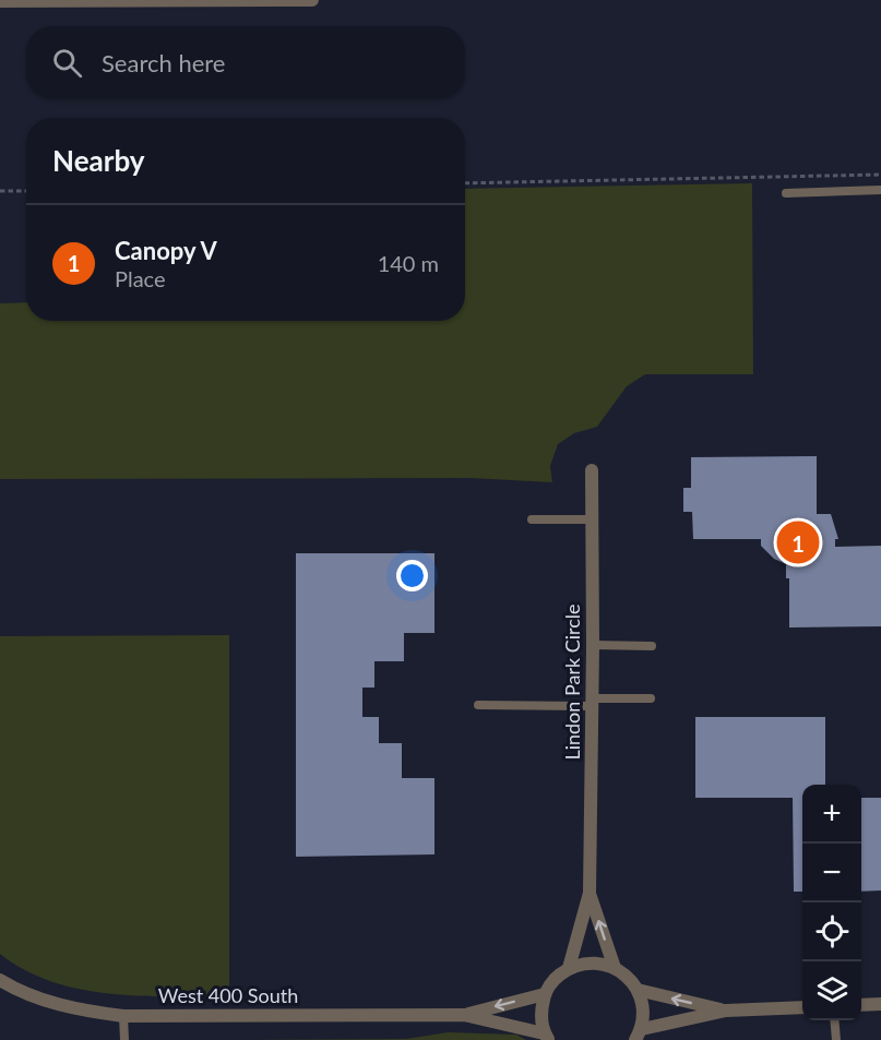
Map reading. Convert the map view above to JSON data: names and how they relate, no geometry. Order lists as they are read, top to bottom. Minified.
{"streets":{"street":["Lindon Park Circle","West 400 South"]},"page":{"search":"Search here","heading":"Nearby","list":[{"mark":"1","name":"Canopy V","note":"Place","value":"140 m"}],"pins":"1","map_buttons":["+","−"]}}
